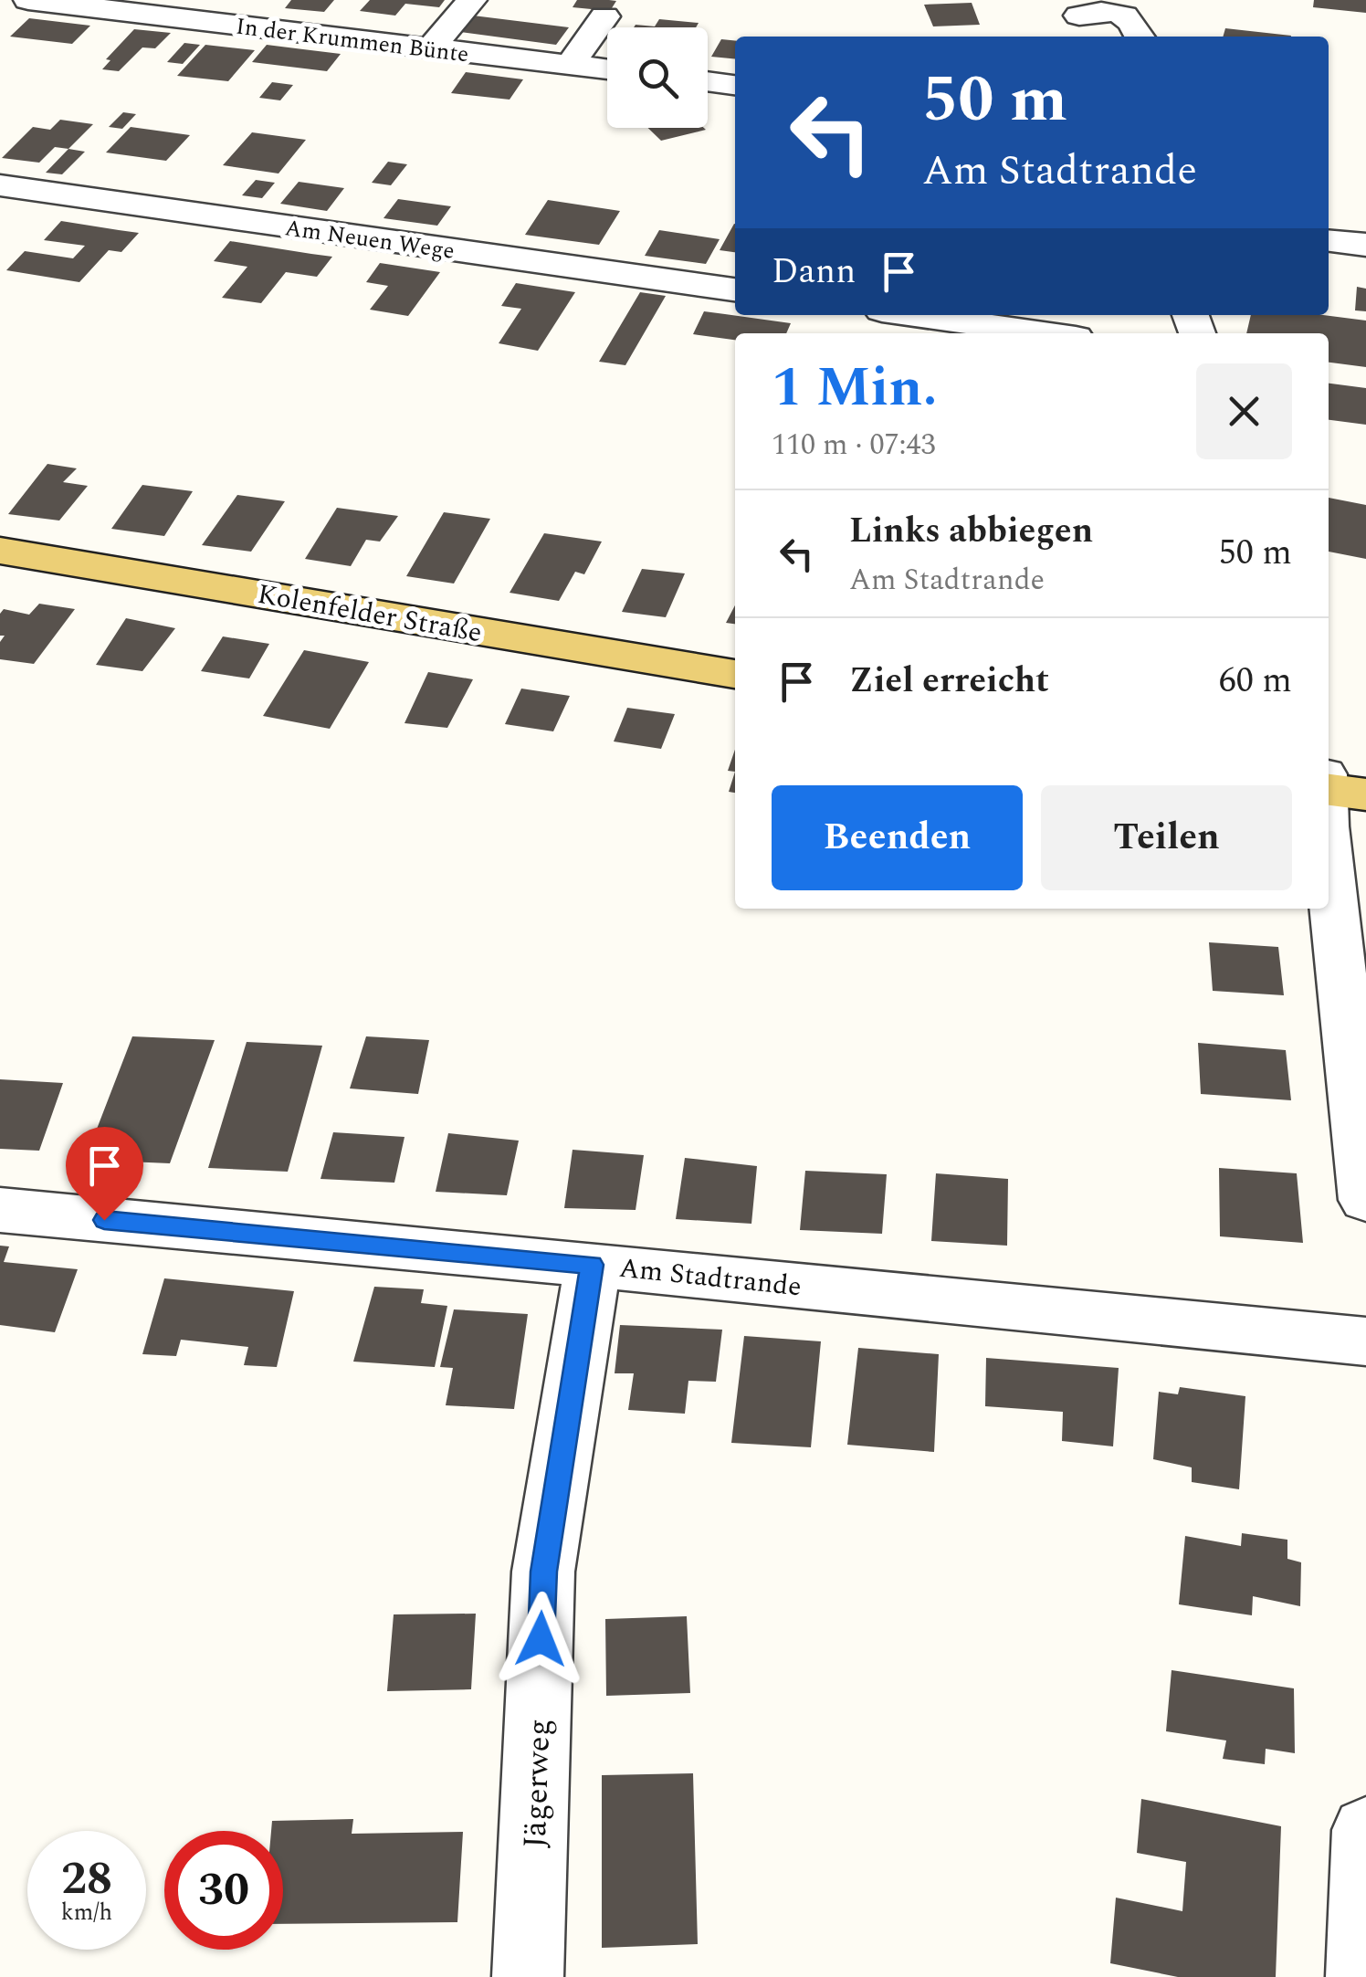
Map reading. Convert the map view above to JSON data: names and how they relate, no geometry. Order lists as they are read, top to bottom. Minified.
{"streets":{"main road":["Kolenfelder Straße"],"street":["In der Krummen Bünte","Am Neuen Wege","Am Stadtrande","Jägerweg"]},"crossings":[["Am Stadtrande","Jägerweg"]],"page":{"turn":["50 m","Am Stadtrande"],"then":"Dann","heading":["1 Min.","110 m · 07:43"],"list":[{"name":"Links abbiegen","note":"Am Stadtrande","value":"50 m"},{"name":"Ziel erreicht","value":"60 m"}],"buttons":["Beenden","Teilen"],"speed":"28 km/h","limit":"30"}}
